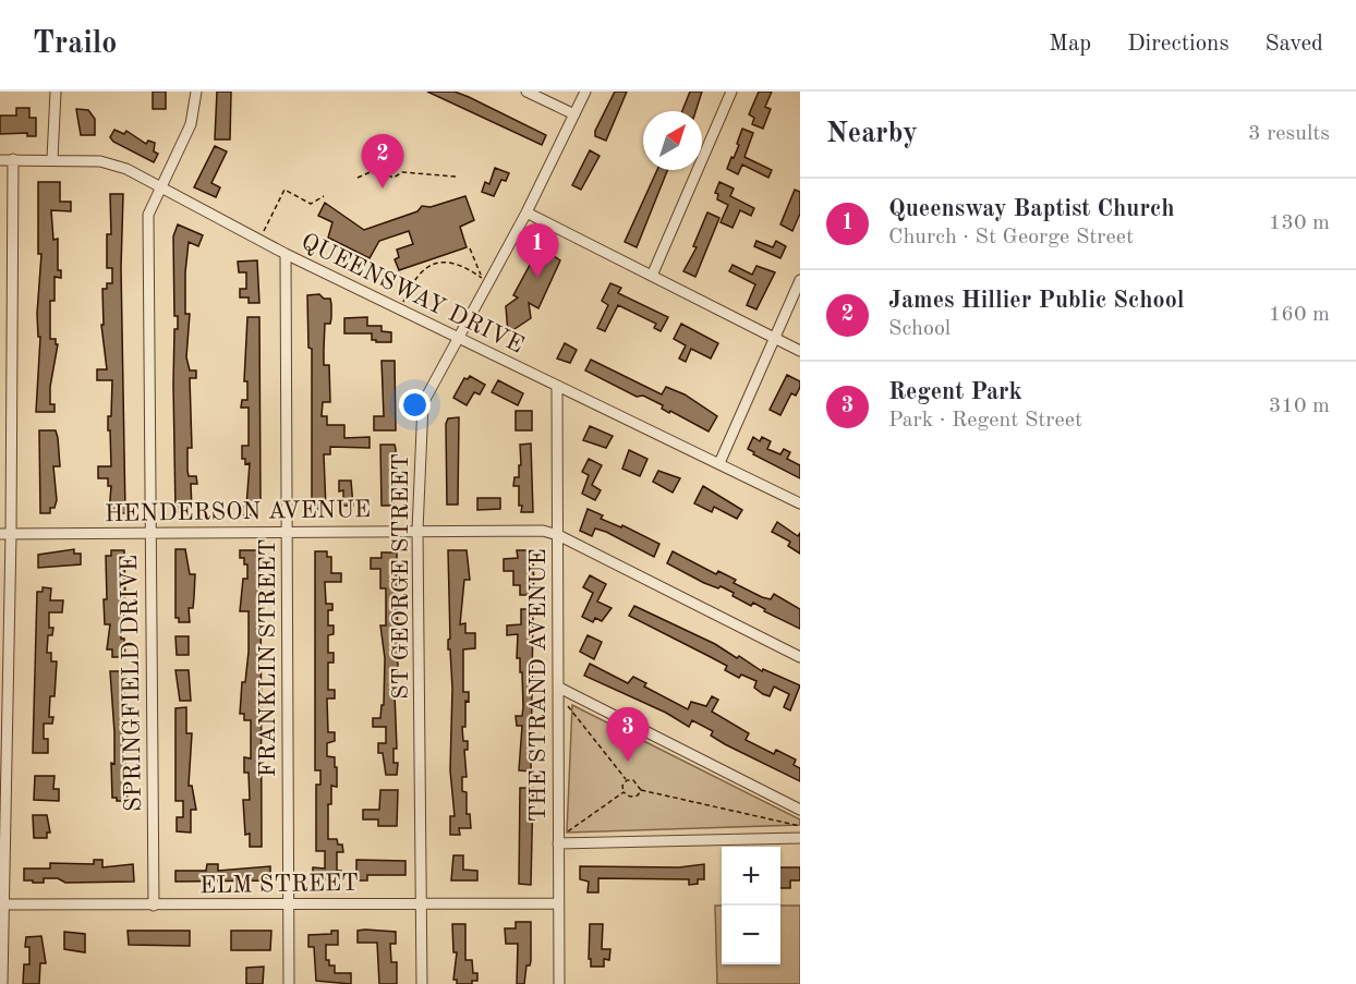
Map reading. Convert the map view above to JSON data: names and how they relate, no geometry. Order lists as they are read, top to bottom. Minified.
{"streets":{"street":["QUEENSWAY DRIVE","HENDERSON AVENUE","ST GEORGE STREET","FRANKLIN STREET","SPRINGFIELD DRIVE","THE STRAND AVENUE","ELM STREET"]},"crossings":[["QUEENSWAY DRIVE","ST GEORGE STREET"],["QUEENSWAY DRIVE","FRANKLIN STREET"],["QUEENSWAY DRIVE","SPRINGFIELD DRIVE"],["QUEENSWAY DRIVE","THE STRAND AVENUE"],["HENDERSON AVENUE","ST GEORGE STREET"],["HENDERSON AVENUE","FRANKLIN STREET"],["HENDERSON AVENUE","SPRINGFIELD DRIVE"],["HENDERSON AVENUE","THE STRAND AVENUE"],["ST GEORGE STREET","ELM STREET"],["FRANKLIN STREET","ELM STREET"],["SPRINGFIELD DRIVE","ELM STREET"],["THE STRAND AVENUE","ELM STREET"]],"north":"top right","page":{"header":"Trailo","nav":["Map","Directions","Saved"],"heading":["Nearby","3 results"],"pins":["2","1","3"],"list":[{"mark":"1","name":"Queensway Baptist Church","note":"Church · St George Street","value":"130 m"},{"mark":"2","name":"James Hillier Public School","note":"School","value":"160 m"},{"mark":"3","name":"Regent Park","note":"Park · Regent Street","value":"310 m"}],"map_buttons":["+","−"]}}
